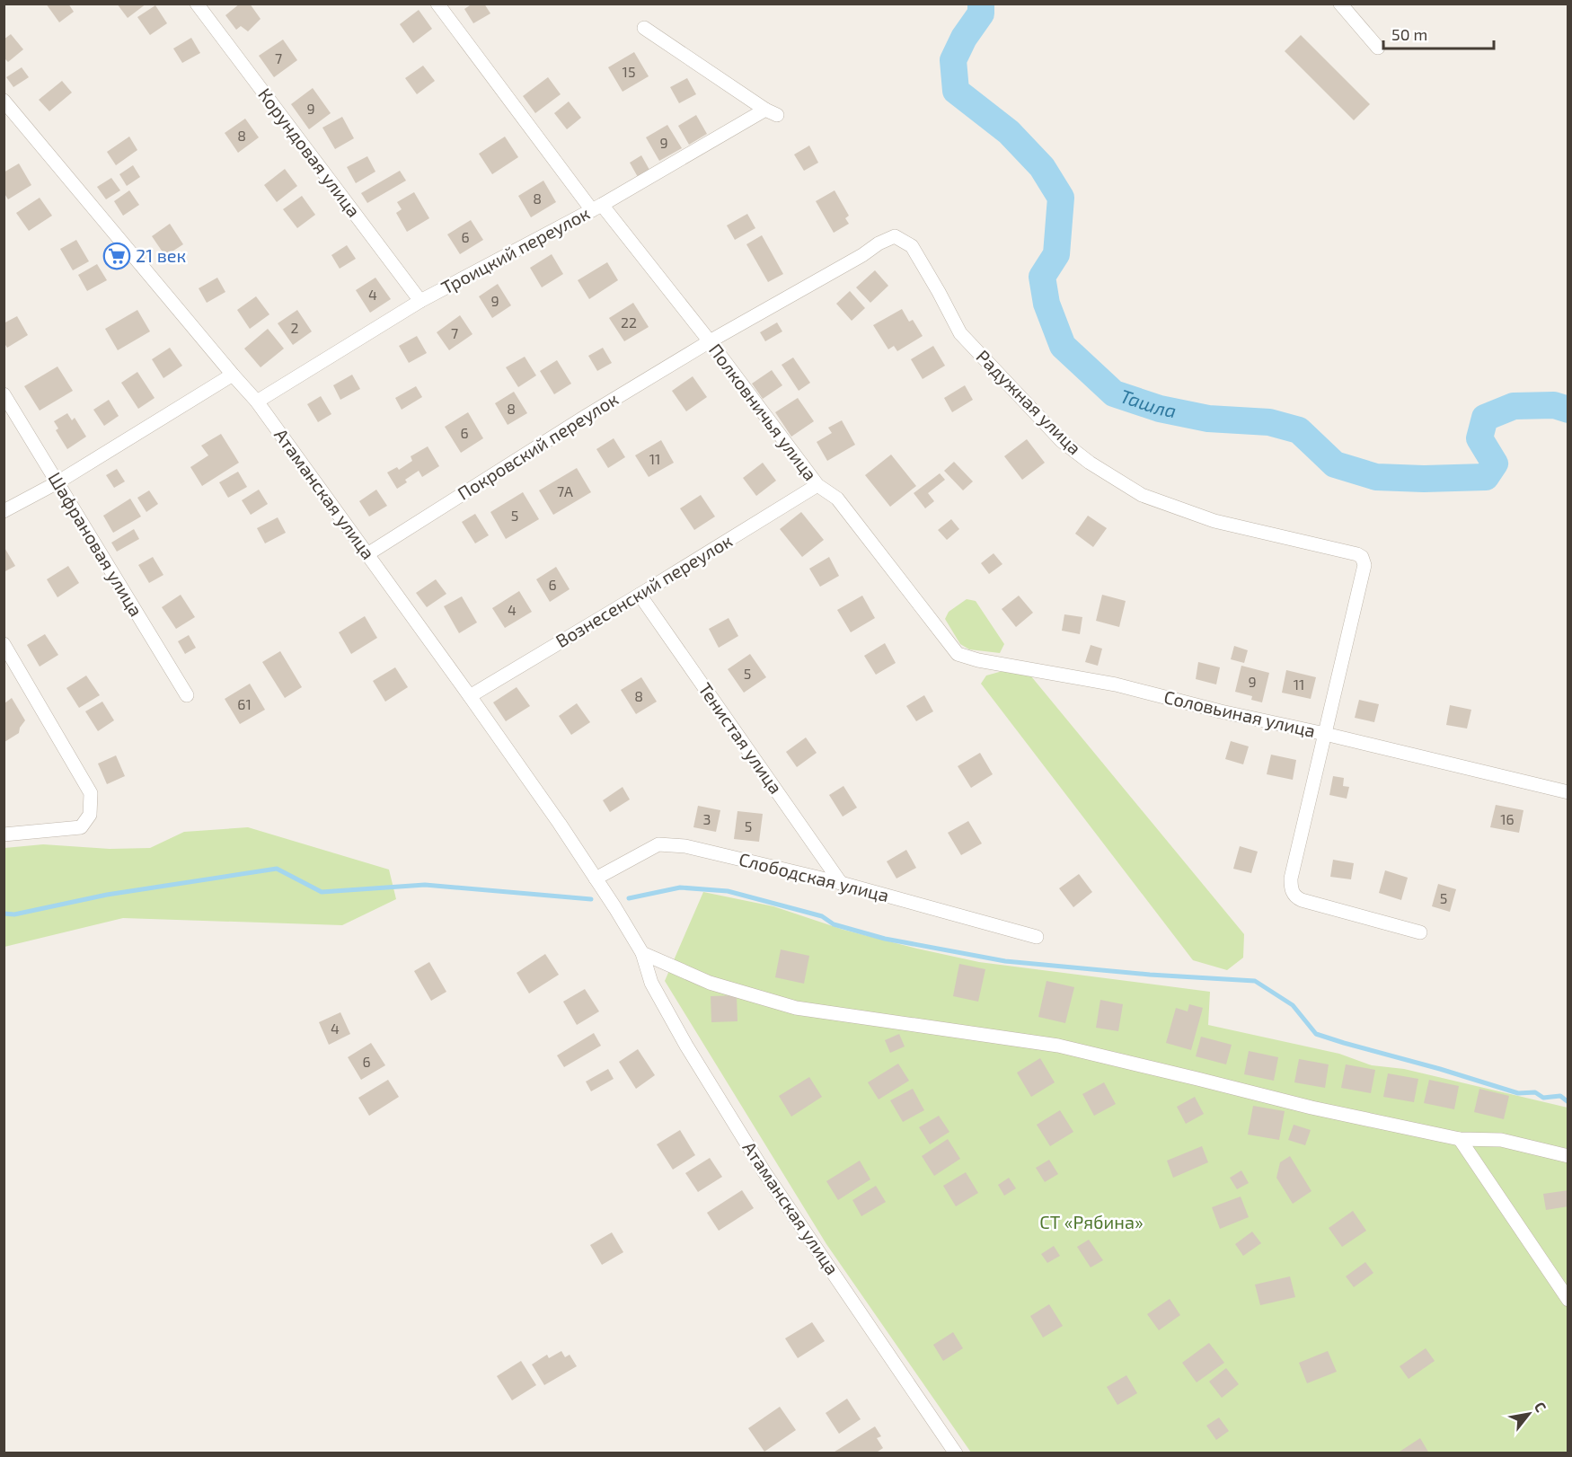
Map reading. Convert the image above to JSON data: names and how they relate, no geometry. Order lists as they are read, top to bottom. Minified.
{"streets":{"street":["Корундовая улица","Троицкий переулок","Радужная улица","Полковничья улица","Покровский переулок","Атаманская улица","Шафрановая улица","Вознесенский переулок","Соловьиная улица","Тенистая улица","Слободская улица"]},"crossings":[["Корундовая улица","Троицкий переулок"],["Троицкий переулок","Полковничья улица"],["Троицкий переулок","Атаманская улица"],["Радужная улица","Полковничья улица"],["Радужная улица","Покровский переулок"],["Радужная улица","Соловьиная улица"],["Полковничья улица","Покровский переулок"],["Полковничья улица","Вознесенский переулок"],["Полковничья улица","Соловьиная улица"],["Покровский переулок","Атаманская улица"],["Атаманская улица","Вознесенский переулок"],["Атаманская улица","Слободская улица"],["Вознесенский переулок","Тенистая улица"],["Тенистая улица","Слободская улица"]],"water":["Ташла"],"parks":["СТ «Рябина»"],"places":{"supermarket":["21 век"]},"house_numbers":["7","15","9","8","9","8","6","4","9","22","2","7","8","6","11","7А","5","6","4","5","9","11","8","61","3","16","5","5","4","6"],"scale_bar":"50 m","north":"top right"}
